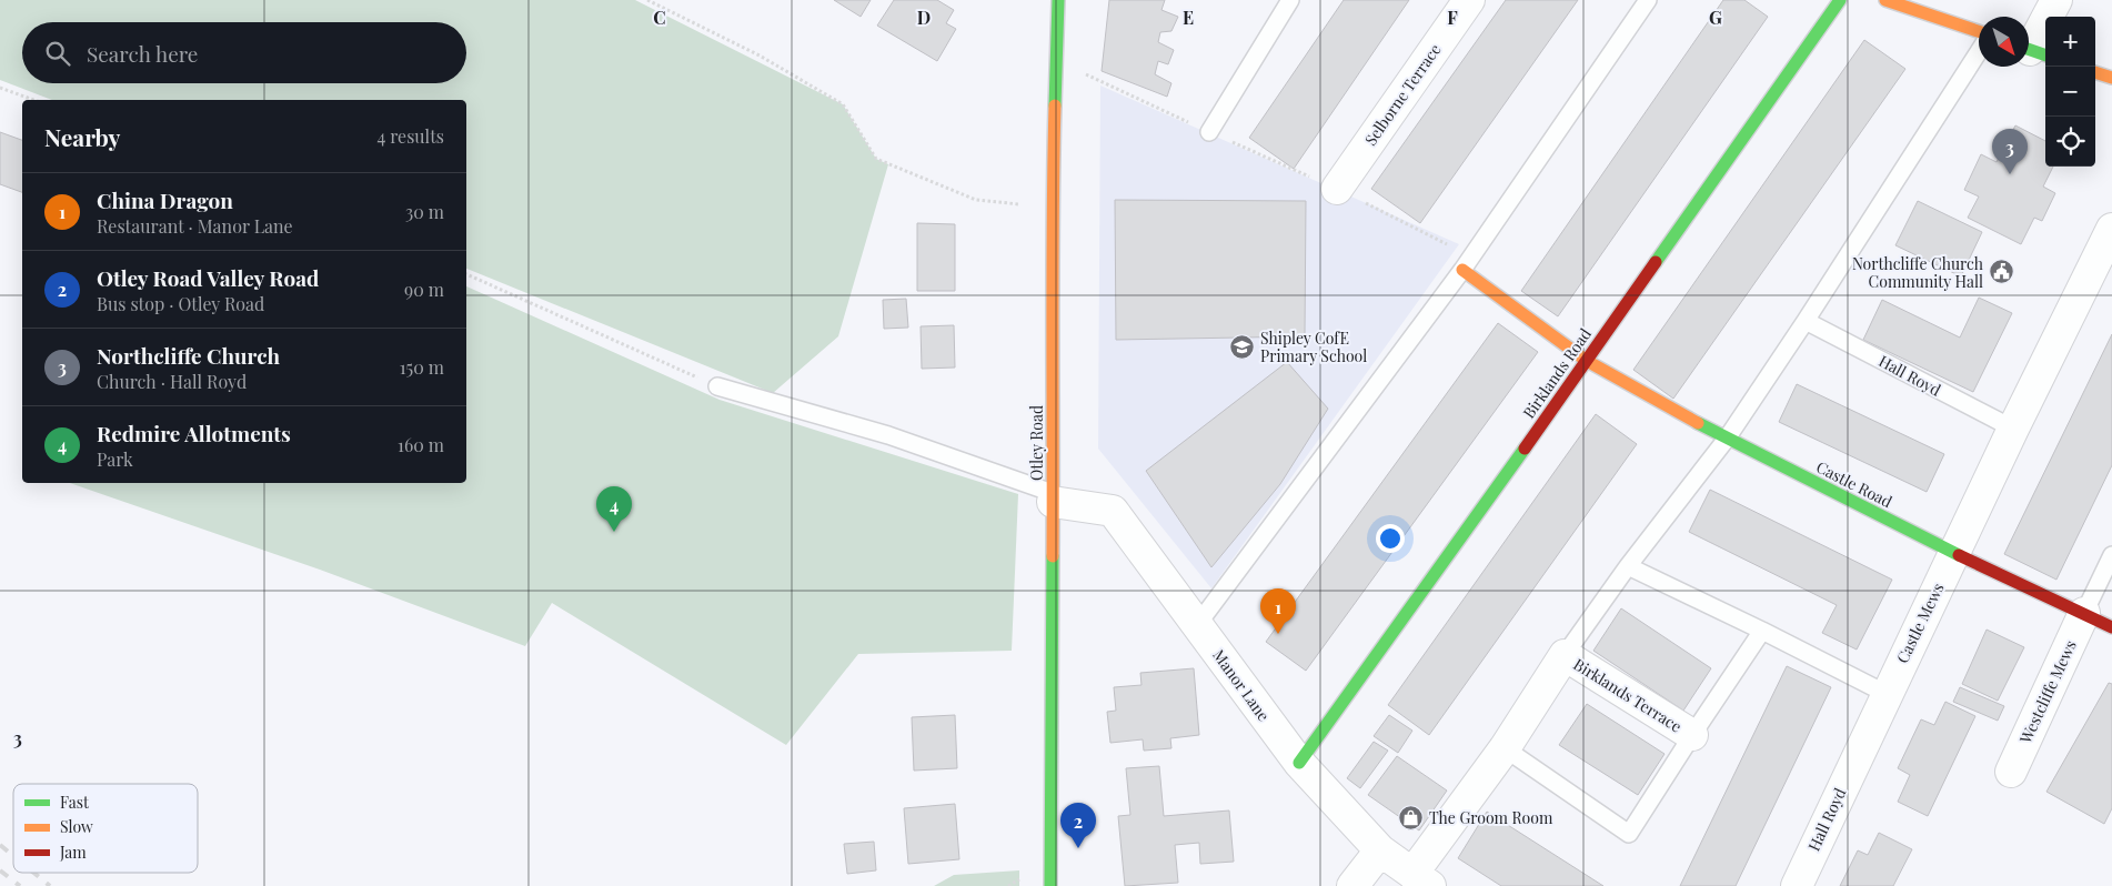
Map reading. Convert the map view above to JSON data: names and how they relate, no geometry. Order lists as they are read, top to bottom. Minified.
{"streets":{"main road":["Birklands Road","Otley Road","Castle Road"],"street":["Selborne Terrace","Hall Royd","Castle Mews","Manor Lane","Westcliffe Mews","Birklands Terrace"]},"crossings":[["Birklands Road","Castle Road"],["Birklands Road","Manor Lane"],["Hall Royd","Castle Mews"],["Otley Road","Manor Lane"],["Castle Road","Castle Mews"],["Castle Road","Westcliffe Mews"]],"places":{"public building":["Northcliffe Church Community Hall"],"school or university":["Shipley CofE Primary School"],"shop":["The Groom Room"]},"legend":["Fast","Slow","Jam"],"north":"bottom right","page":{"map_buttons":["+","−"],"search":"Search here","heading":["Nearby","4 results"],"pins":["3","4","1","2"],"list":[{"mark":"1","name":"China Dragon","note":"Restaurant · Manor Lane","value":"30 m"},{"mark":"2","name":"Otley Road Valley Road","note":"Bus stop · Otley Road","value":"90 m"},{"mark":"3","name":"Northcliffe Church","note":"Church · Hall Royd","value":"150 m"},{"mark":"4","name":"Redmire Allotments","note":"Park","value":"160 m"}]},"grid":{"columns":["C","D","E","F","G"],"rows":["3"]}}
